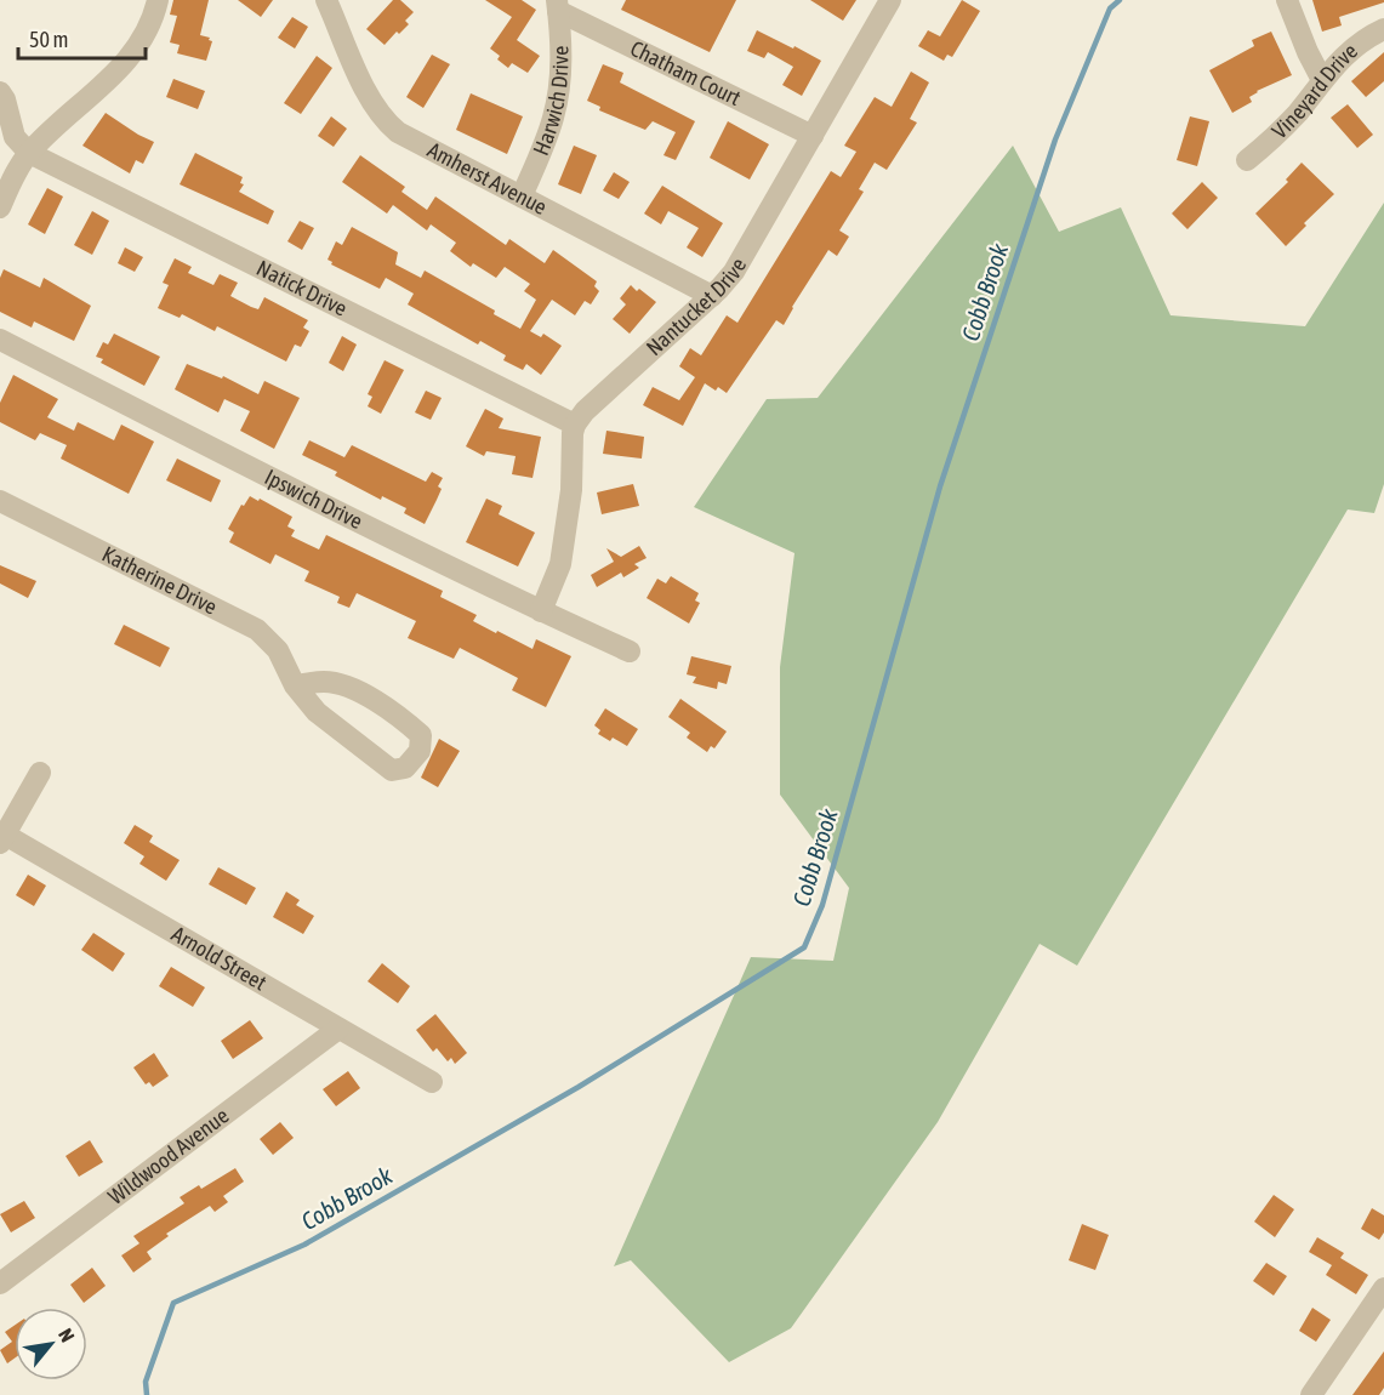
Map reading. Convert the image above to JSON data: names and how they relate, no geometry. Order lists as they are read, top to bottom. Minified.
{"streets":{"street":["Chatham Court","Vineyard Drive","Harwich Drive","Amherst Avenue","Natick Drive","Nantucket Drive","Ipswich Drive","Katherine Drive","Arnold Street","Wildwood Avenue"]},"crossings":[["Chatham Court","Harwich Drive"],["Chatham Court","Nantucket Drive"],["Harwich Drive","Amherst Avenue"],["Amherst Avenue","Nantucket Drive"],["Natick Drive","Nantucket Drive"],["Arnold Street","Wildwood Avenue"]],"water":["Cobb Brook"],"scale_bar":"50 m","north":"top right"}
